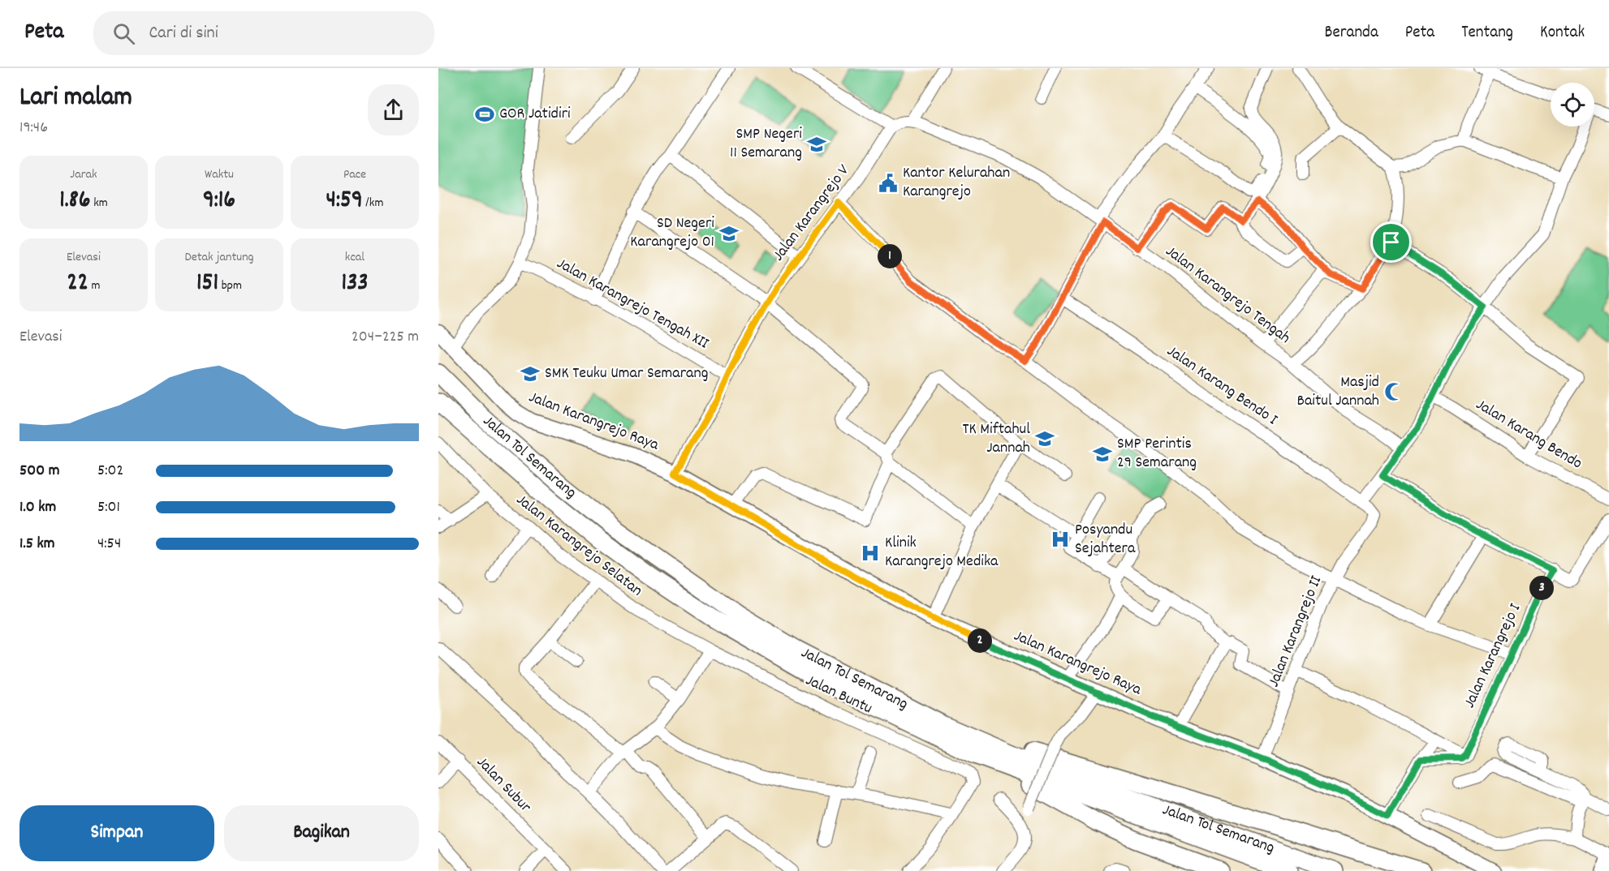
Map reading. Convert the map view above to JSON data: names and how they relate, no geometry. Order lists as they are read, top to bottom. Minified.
{"streets":{"highway":["Jalan Tol Semarang"],"main road":["Jalan Karangrejo Raya"],"street":["Jalan Karangrejo V","Jalan Karangrejo Tengah","Jalan Karangrejo Tengah XII","Jalan Karang Bendo I","Jalan Karang Bendo","Jalan Karangrejo Selatan","Jalan Karangrejo II","Jalan Karangrejo I","Jalan Buntu","Jalan Subur"]},"crossings":[["Jalan Karangrejo V","Jalan Karangrejo Tengah XII"],["Jalan Karangrejo V","Jalan Karangrejo Raya"],["Jalan Karang Bendo I","Jalan Karangrejo II"],["Jalan Karangrejo Raya","Jalan Karangrejo II"],["Jalan Karangrejo Selatan","Jalan Buntu"]],"places":{"sports":["GOR Jatidiri"],"school or university":["SMP Negeri 11 Semarang","SD Negeri Karangrejo 01","SMK Teuku Umar Semarang","TK Miftahul Jannah","SMP Perintis 29 Semarang"],"public building":["Kantor Kelurahan Karangrejo"],"mosque":["Masjid Baitul Jannah"],"hospital":["Posyandu Sejahtera","Klinik Karangrejo Medika"]},"page":{"header":"Peta","search":"Cari di sini","nav":["Beranda","Peta","Tentang","Kontak"],"heading":["Lari malam","19:46"],"stats":[["Jarak","1.86 km"],["Waktu","9:16"],["Pace","4:59 /km"],["Elevasi","22 m"],["Detak jantung","151 bpm"],["kcal","133"]],"pins":["1","3","2"],"chart":["Elevasi","204–225 m"],"list":[{"name":"500 m","note":"5:02"},{"name":"1.0 km","note":"5:01"},{"name":"1.5 km","note":"4:54"}],"buttons":["Simpan","Bagikan"]}}
